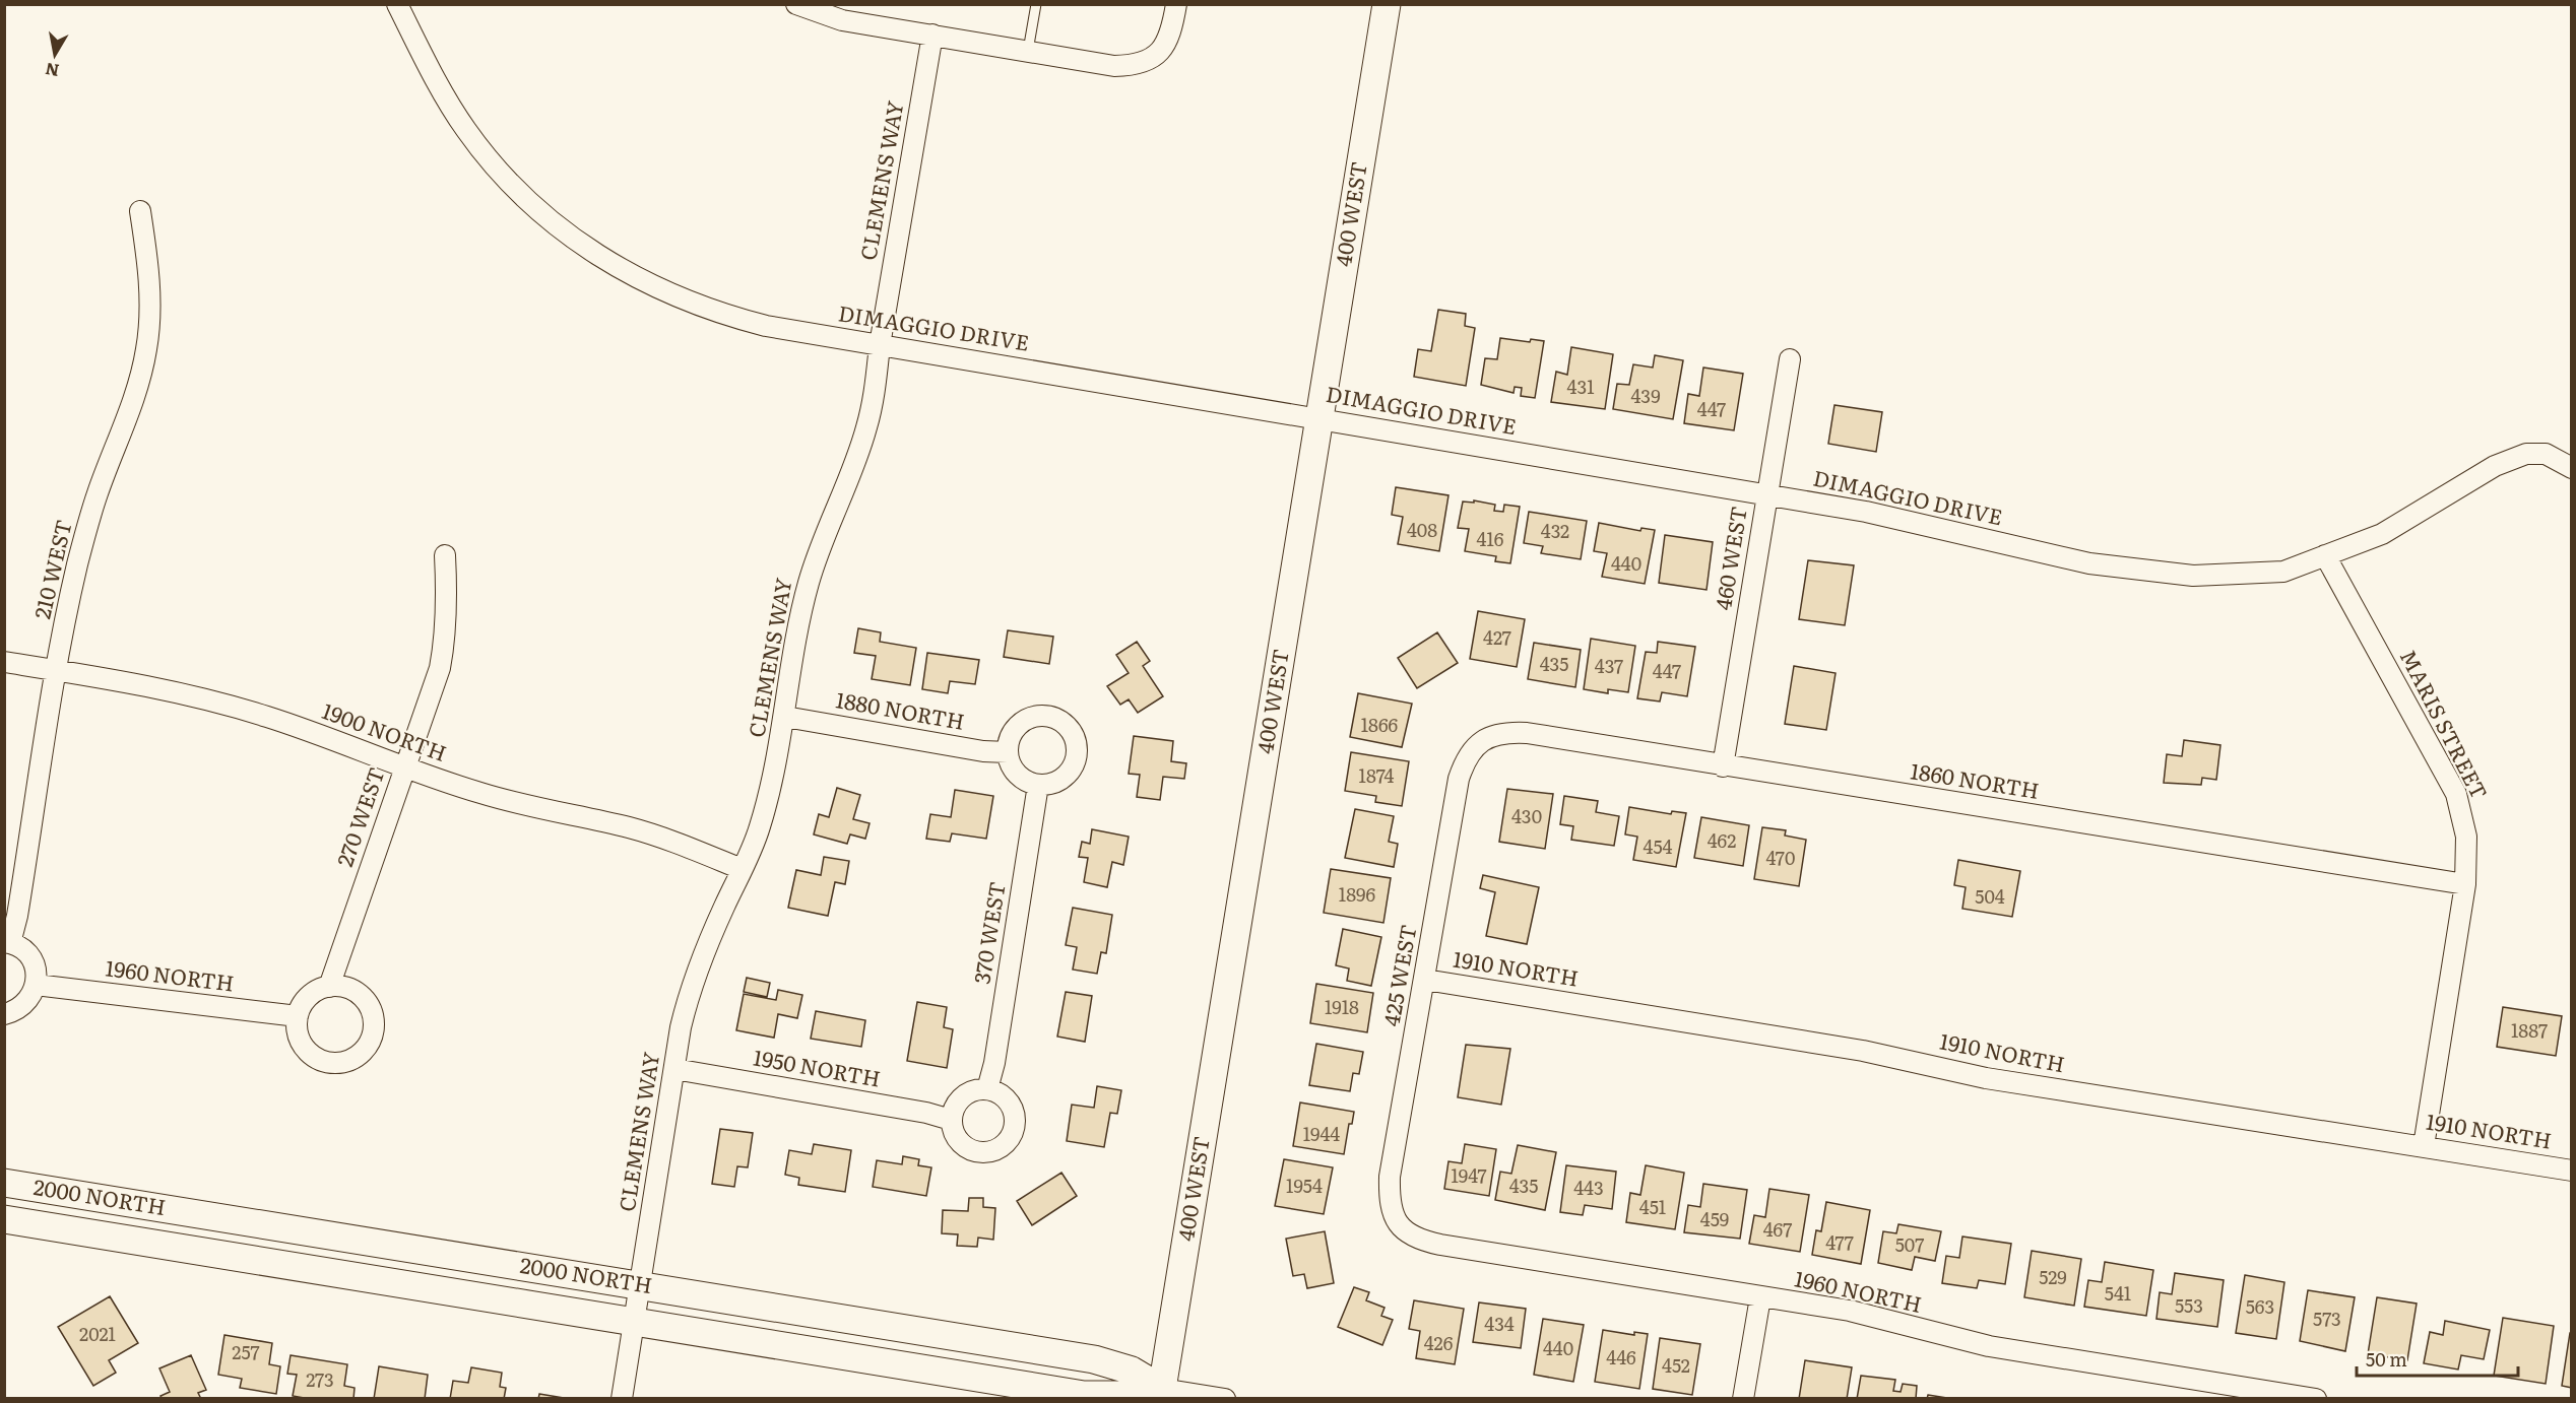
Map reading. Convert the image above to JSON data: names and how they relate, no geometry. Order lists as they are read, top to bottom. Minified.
{"streets":{"street":["CLEMENS WAY","400 WEST","DIMAGGIO DRIVE","460 WEST","210 WEST","1880 NORTH","MARIS STREET","1900 NORTH","1860 NORTH","270 WEST","370 WEST","1910 NORTH","425 WEST","1960 NORTH","1950 NORTH","2000 NORTH"]},"crossings":[["CLEMENS WAY","DIMAGGIO DRIVE"],["CLEMENS WAY","1880 NORTH"],["CLEMENS WAY","1900 NORTH"],["CLEMENS WAY","1950 NORTH"],["CLEMENS WAY","2000 NORTH"],["400 WEST","DIMAGGIO DRIVE"],["400 WEST","2000 NORTH"],["DIMAGGIO DRIVE","460 WEST"],["DIMAGGIO DRIVE","MARIS STREET"],["460 WEST","1860 NORTH"],["210 WEST","1900 NORTH"],["1880 NORTH","370 WEST"],["MARIS STREET","1860 NORTH"],["MARIS STREET","1910 NORTH"],["1900 NORTH","270 WEST"],["1860 NORTH","425 WEST"],["270 WEST","1960 NORTH"],["370 WEST","1950 NORTH"],["1910 NORTH","425 WEST"],["425 WEST","1960 NORTH"]],"house_numbers":["431","439","447","408","432","416","440","427","435","437","447","1866","1874","430","462","454","470","1896","504","1918","1887","1944","1947","1954","435","443","451","459","467","477","507","529","541","553","563","573","434","2021","426","440","257","446","452","273"],"scale_bar":"50 m","north":"bottom"}
